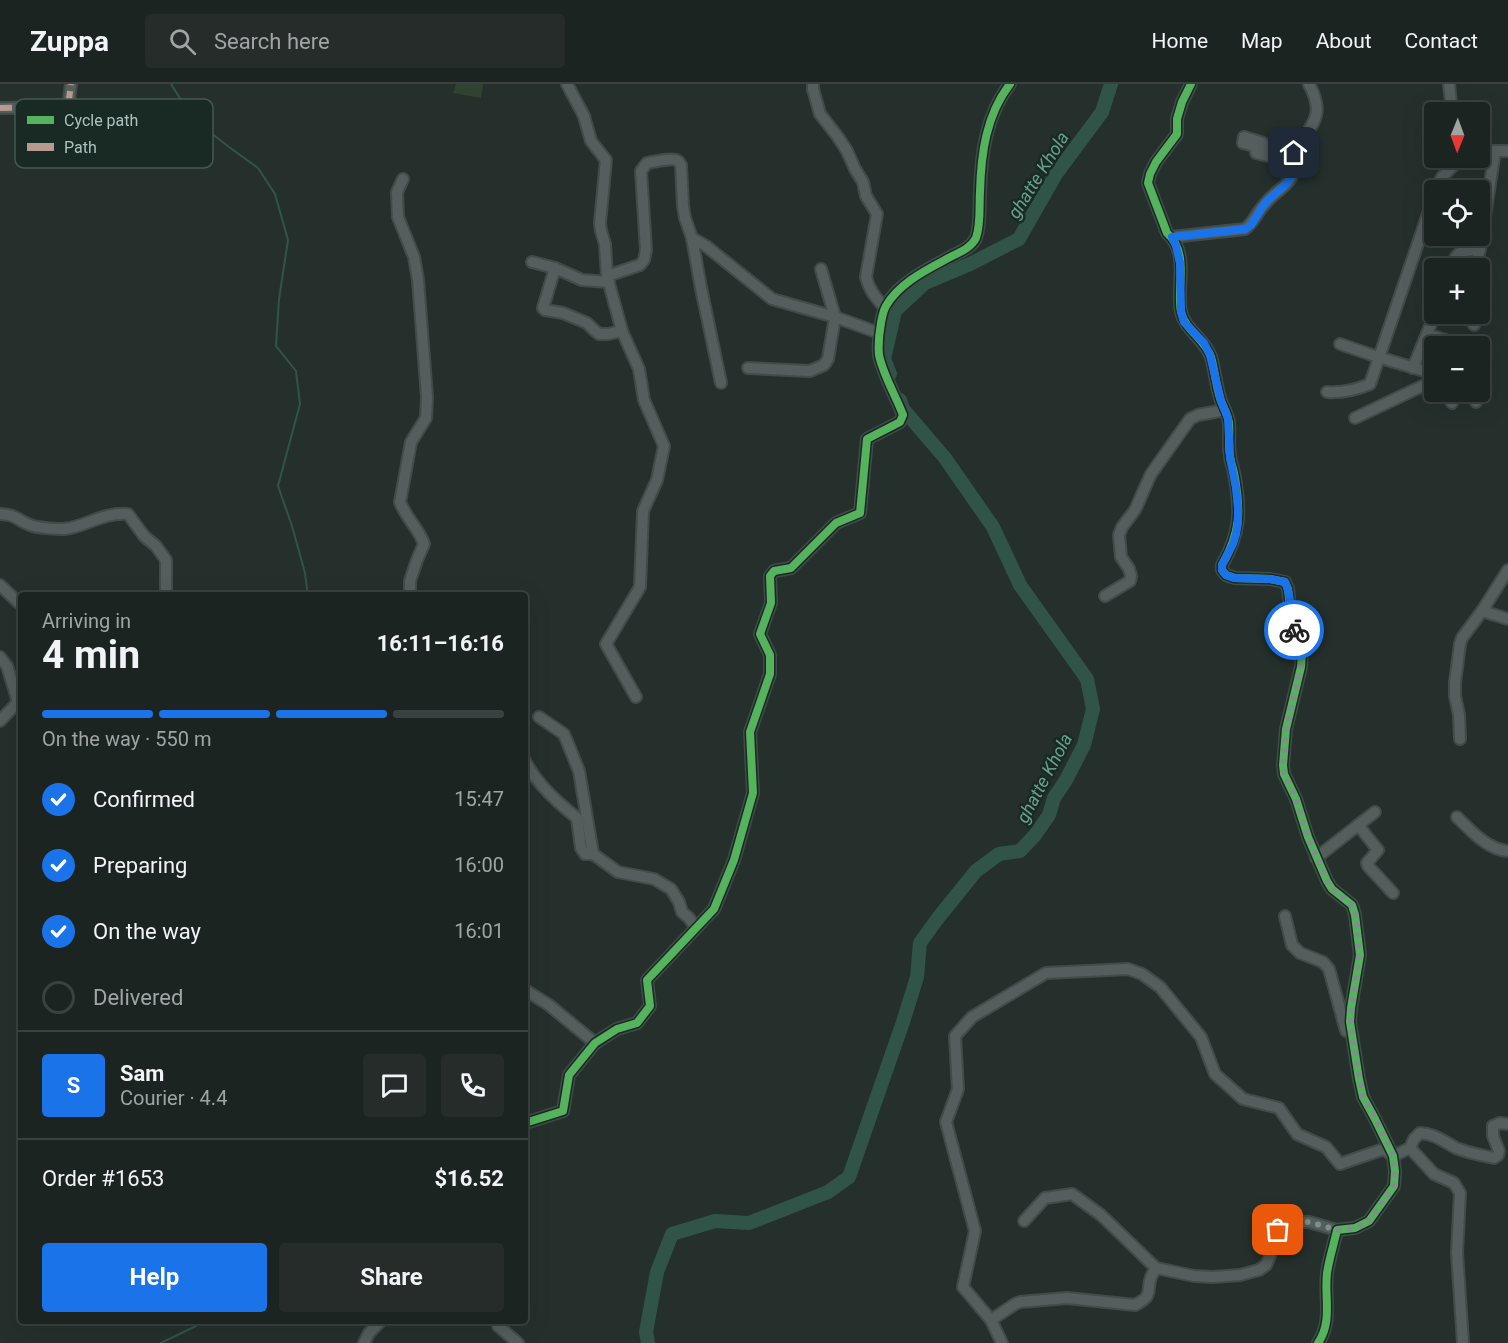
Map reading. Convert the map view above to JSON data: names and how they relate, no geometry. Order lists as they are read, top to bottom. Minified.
{"water":["ghatte Khola"],"legend":["Cycle path","Path"],"north":"bottom","page":{"header":"Zuppa","search":"Search here","nav":["Home","Map","About","Contact"],"map_buttons":["+","−"],"heading":["4 min","Arriving in","16:11–16:16"],"panel":["Sam","Courier · 4.4","Order #1653","$16.52"],"bar":"On the way · 550 m","list":[["Confirmed","15:47"],["Preparing","16:00"],["On the way","16:01"],"Delivered"],"round":"S","buttons":["Help","Share"]}}
